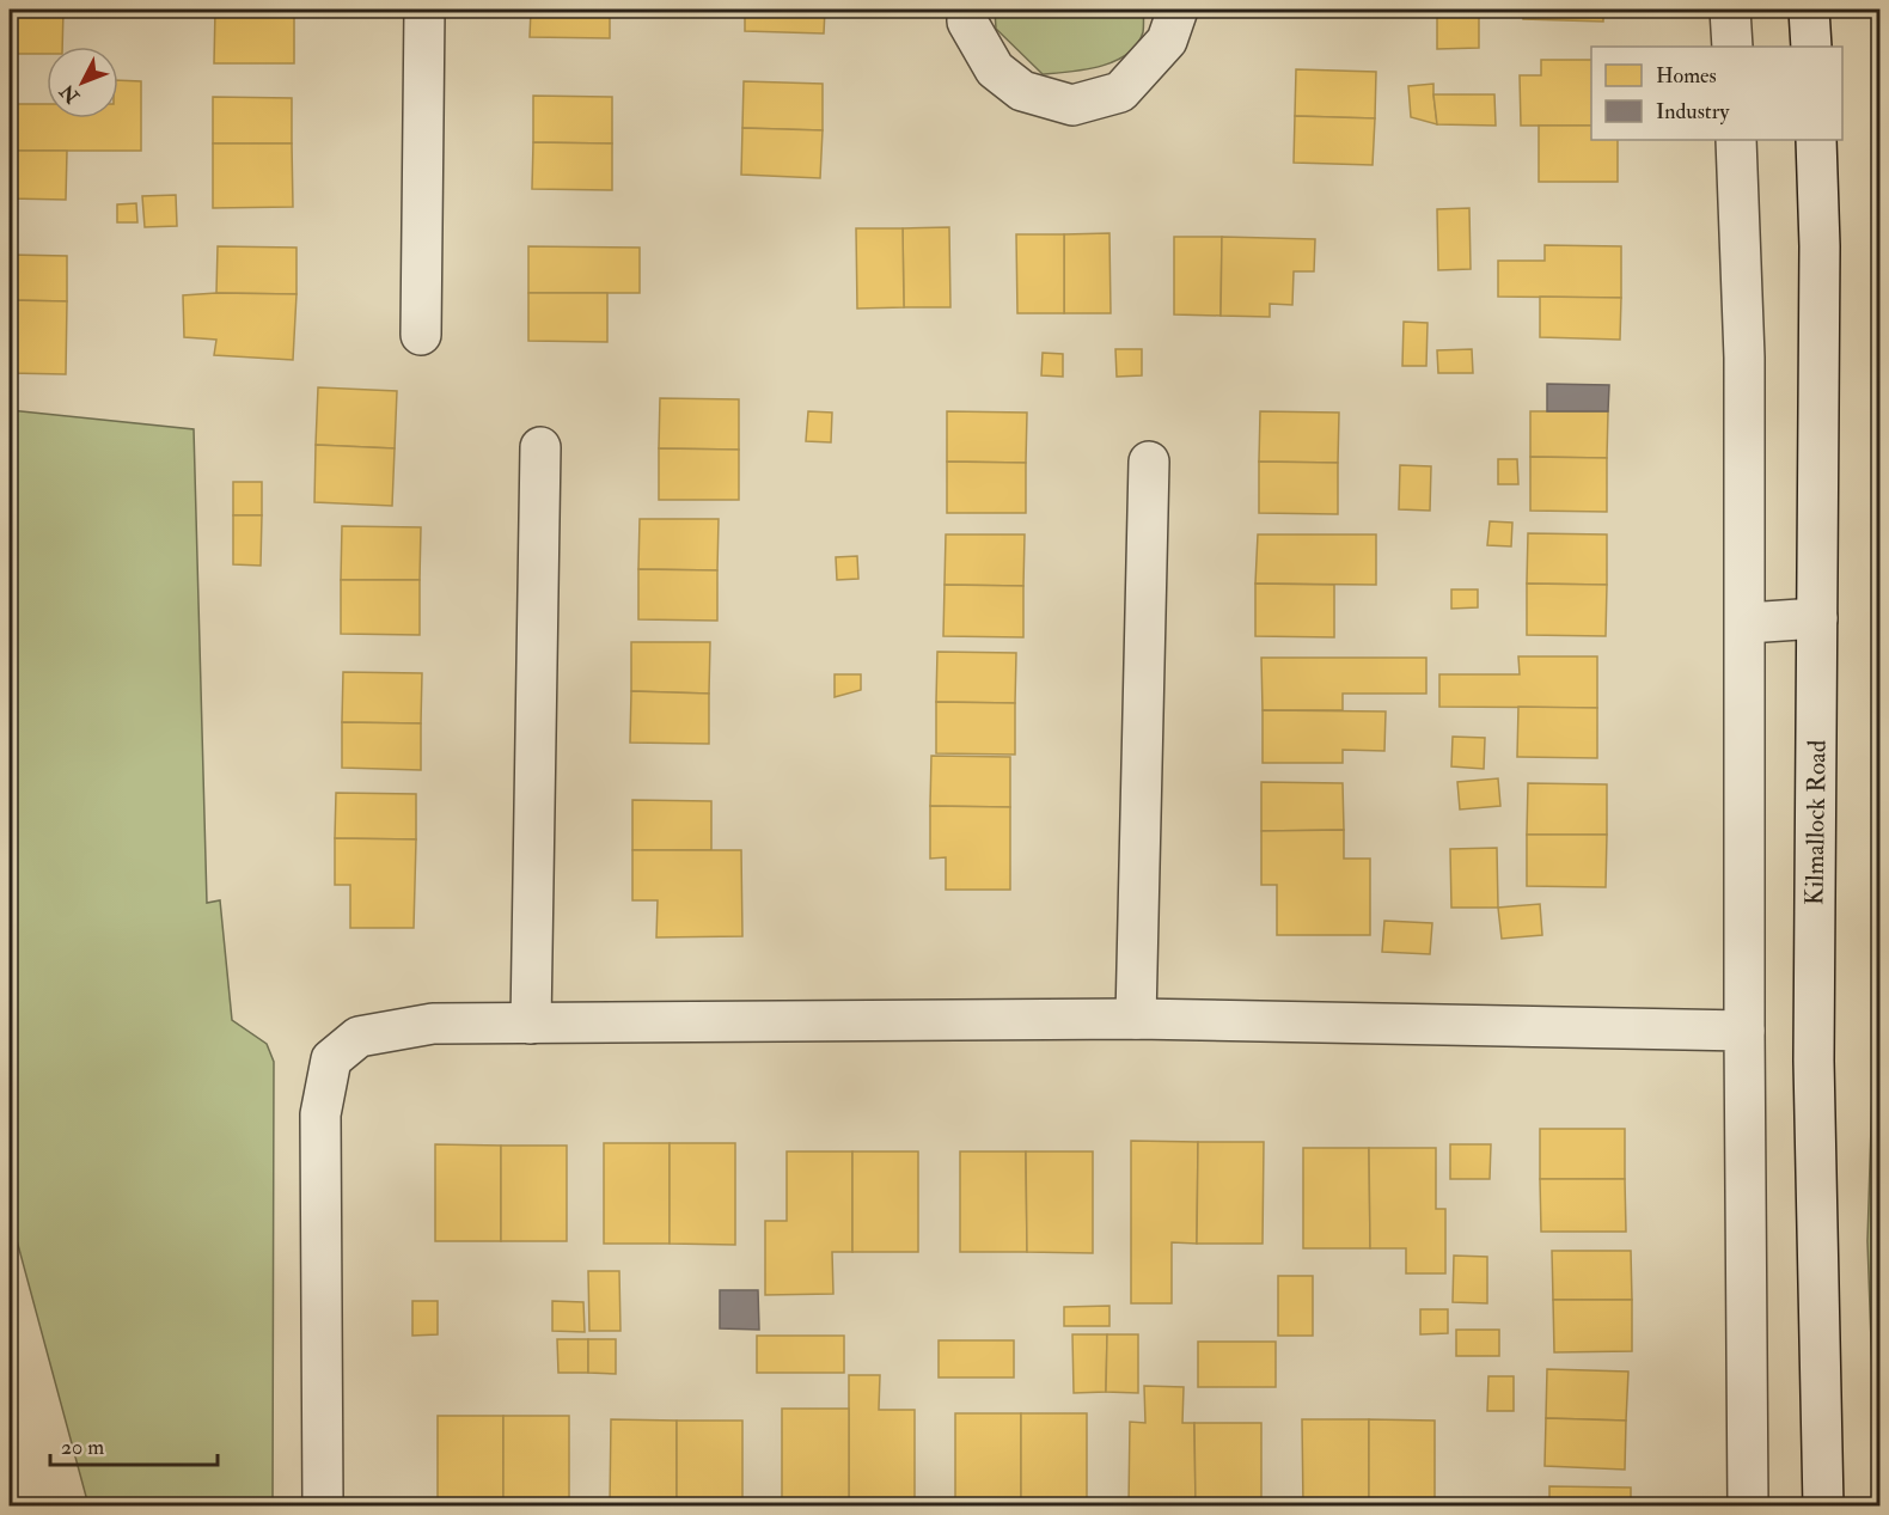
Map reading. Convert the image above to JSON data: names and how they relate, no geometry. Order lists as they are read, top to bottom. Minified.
{"streets":{"street":["Kilmallock Road"]},"legend":["Homes","Industry"],"scale_bar":"20 m","north":"bottom left"}
